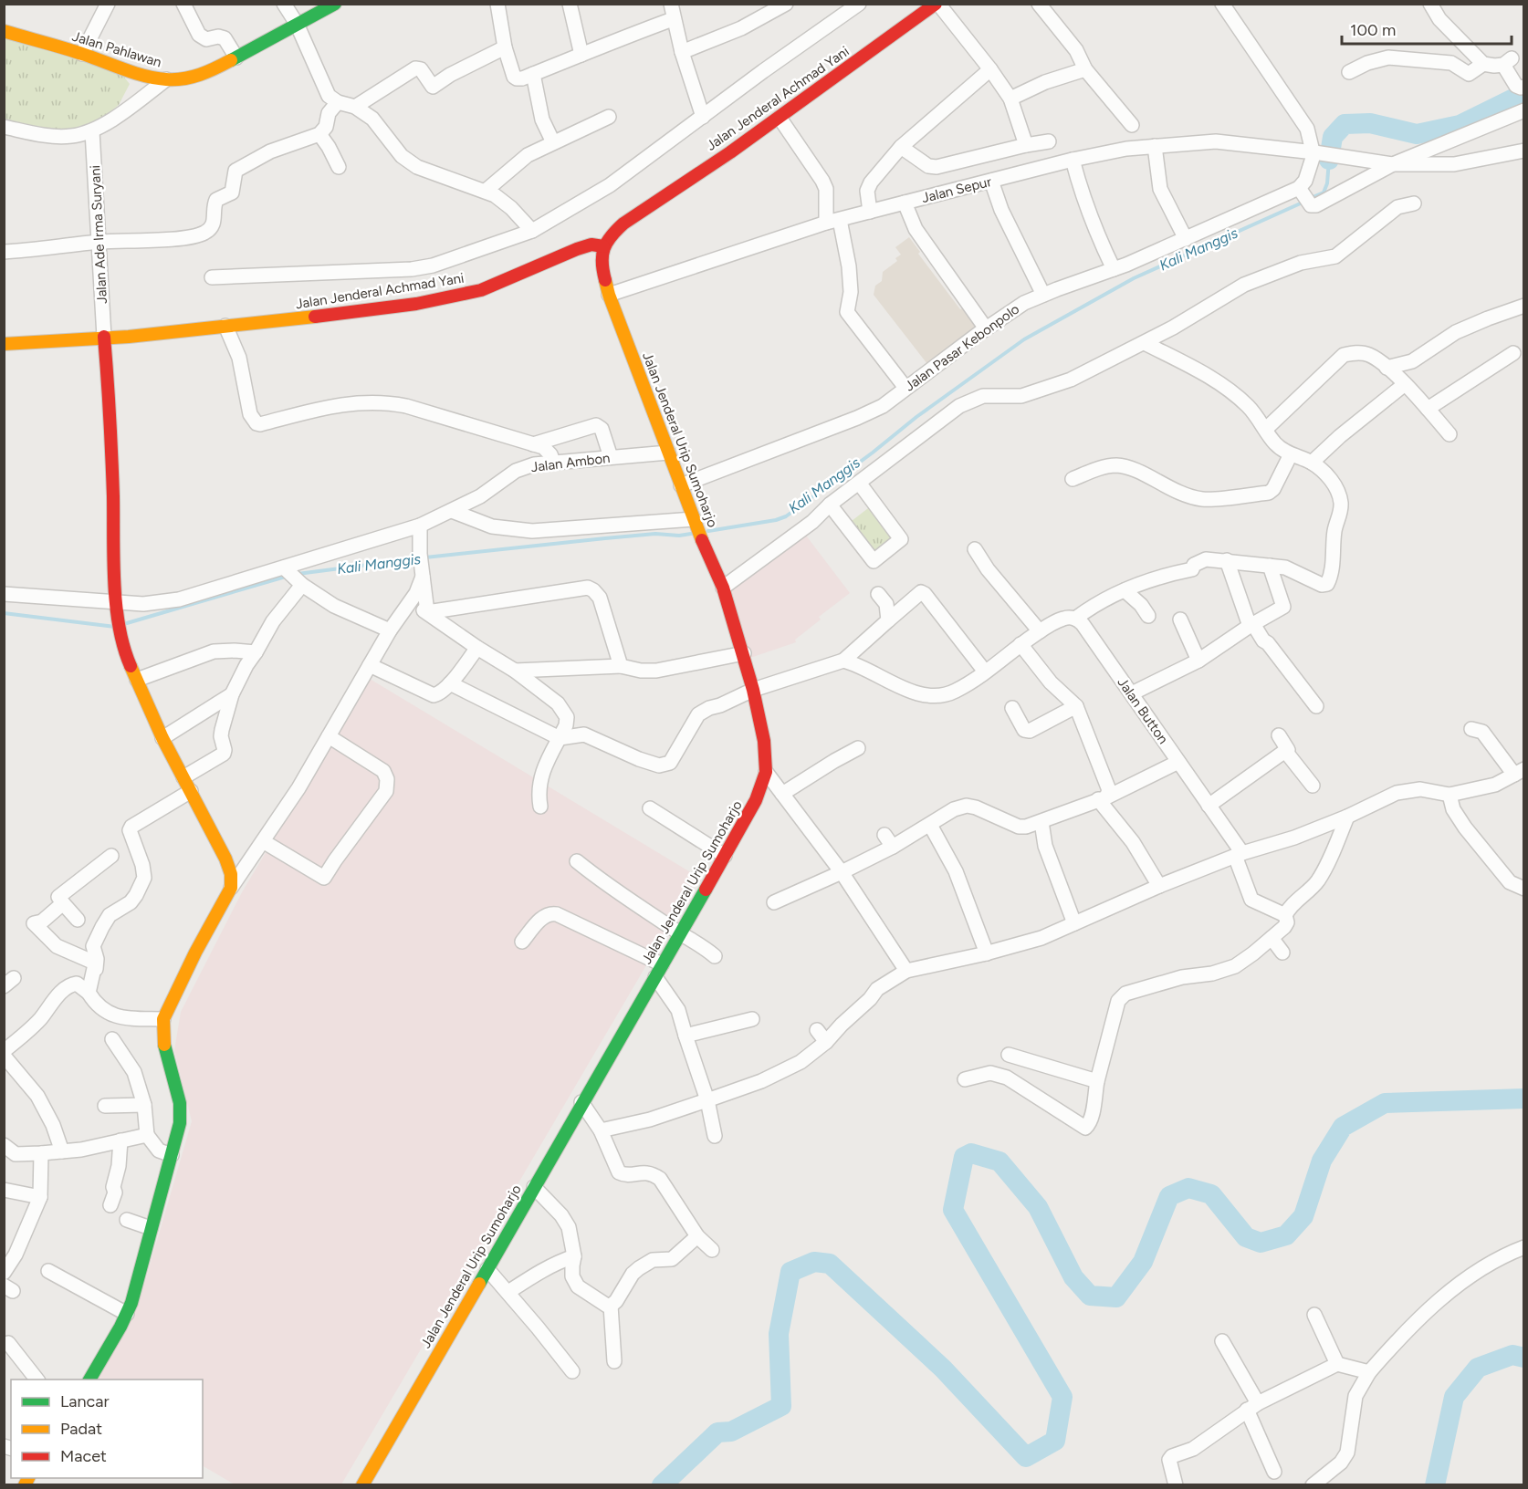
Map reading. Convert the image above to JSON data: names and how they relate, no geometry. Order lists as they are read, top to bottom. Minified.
{"streets":{"main road":["Jalan Pahlawan","Jalan Jenderal Achmad Yani","Jalan Jenderal Urip Sumoharjo"],"street":["Jalan Sepur","Jalan Ade Irma Suryani","Jalan Pasar Kebonpolo","Jalan Ambon","Jalan Button"]},"crossings":[["Jalan Jenderal Achmad Yani","Jalan Ade Irma Suryani"],["Jalan Jenderal Achmad Yani","Jalan Jenderal Urip Sumoharjo"],["Jalan Sepur","Jalan Pasar Kebonpolo"],["Jalan Sepur","Jalan Jenderal Urip Sumoharjo"],["Jalan Pasar Kebonpolo","Jalan Jenderal Urip Sumoharjo"],["Jalan Jenderal Urip Sumoharjo","Jalan Ambon"]],"water":["Kali Manggis"],"legend":["Lancar","Padat","Macet"],"scale_bar":"100 m"}
